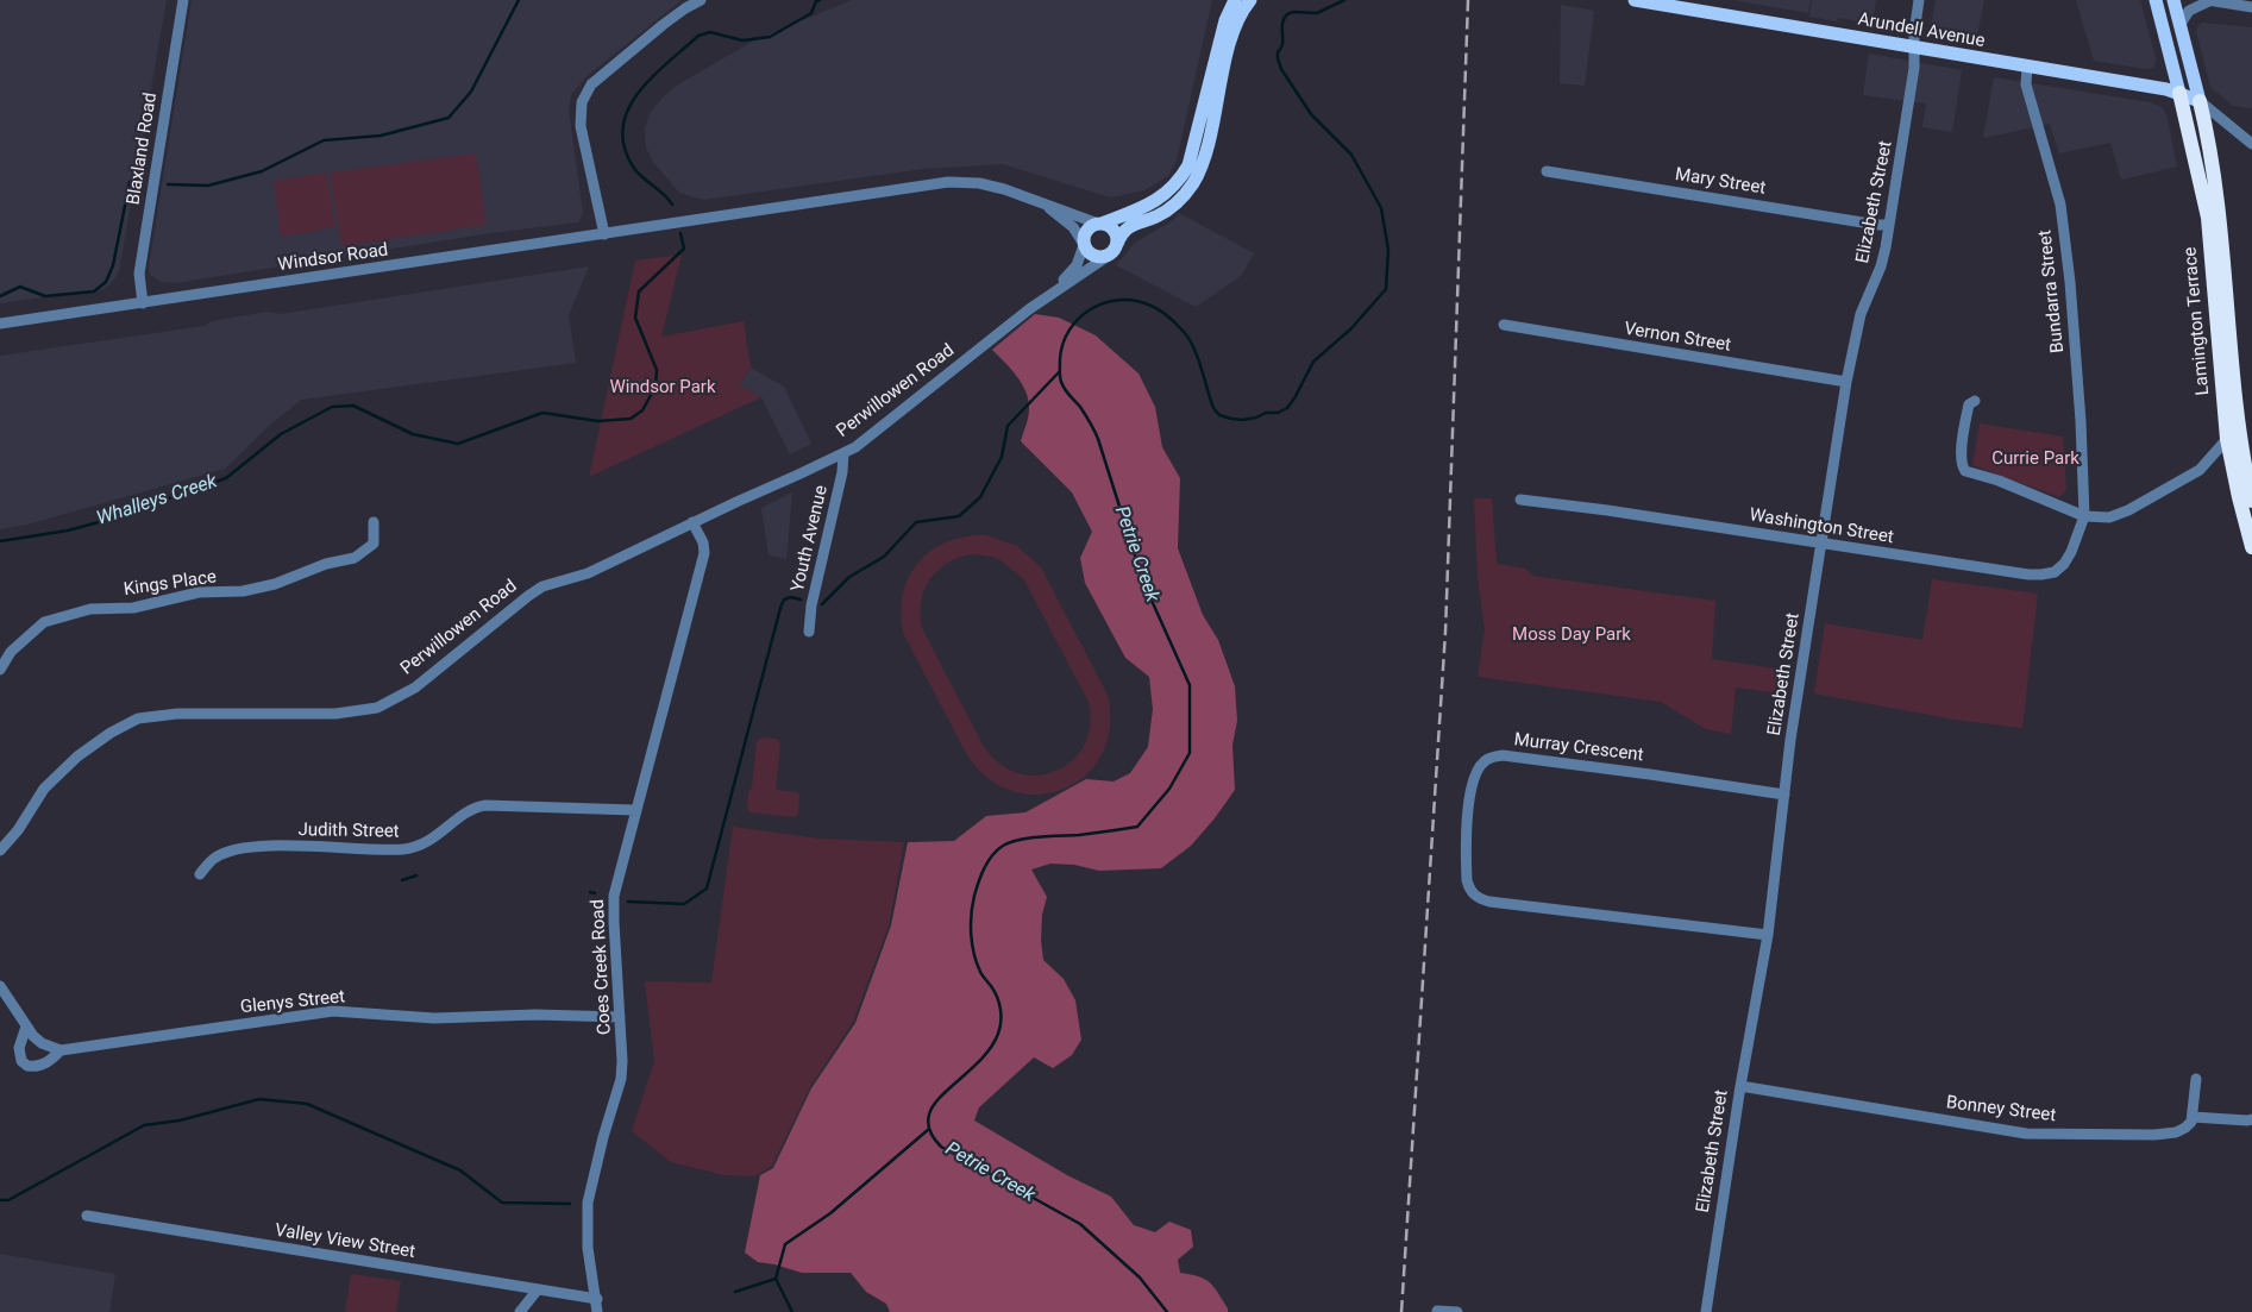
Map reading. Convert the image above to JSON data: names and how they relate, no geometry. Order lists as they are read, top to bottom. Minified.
{"streets":{"highway":["Lamington Terrace"],"main road":["Arundell Avenue","Perwillowen Road"],"street":["Blaxland Road","Mary Street","Elizabeth Street","Windsor Road","Bundarra Street","Vernon Street","Washington Street","Youth Avenue","Kings Place","Murray Crescent","Judith Street","Coes Creek Road","Glenys Street","Bonney Street","Valley View Street"]},"crossings":[["Arundell Avenue","Elizabeth Street"],["Arundell Avenue","Bundarra Street"],["Arundell Avenue","Lamington Terrace"],["Blaxland Road","Windsor Road"],["Mary Street","Elizabeth Street"],["Elizabeth Street","Vernon Street"],["Elizabeth Street","Washington Street"],["Elizabeth Street","Murray Crescent"],["Elizabeth Street","Bonney Street"],["Bundarra Street","Washington Street"],["Perwillowen Road","Youth Avenue"],["Perwillowen Road","Coes Creek Road"],["Judith Street","Coes Creek Road"],["Coes Creek Road","Glenys Street"],["Coes Creek Road","Valley View Street"]],"water":["Whalleys Creek","Petrie Creek"],"parks":["Windsor Park","Currie Park","Moss Day Park"]}
